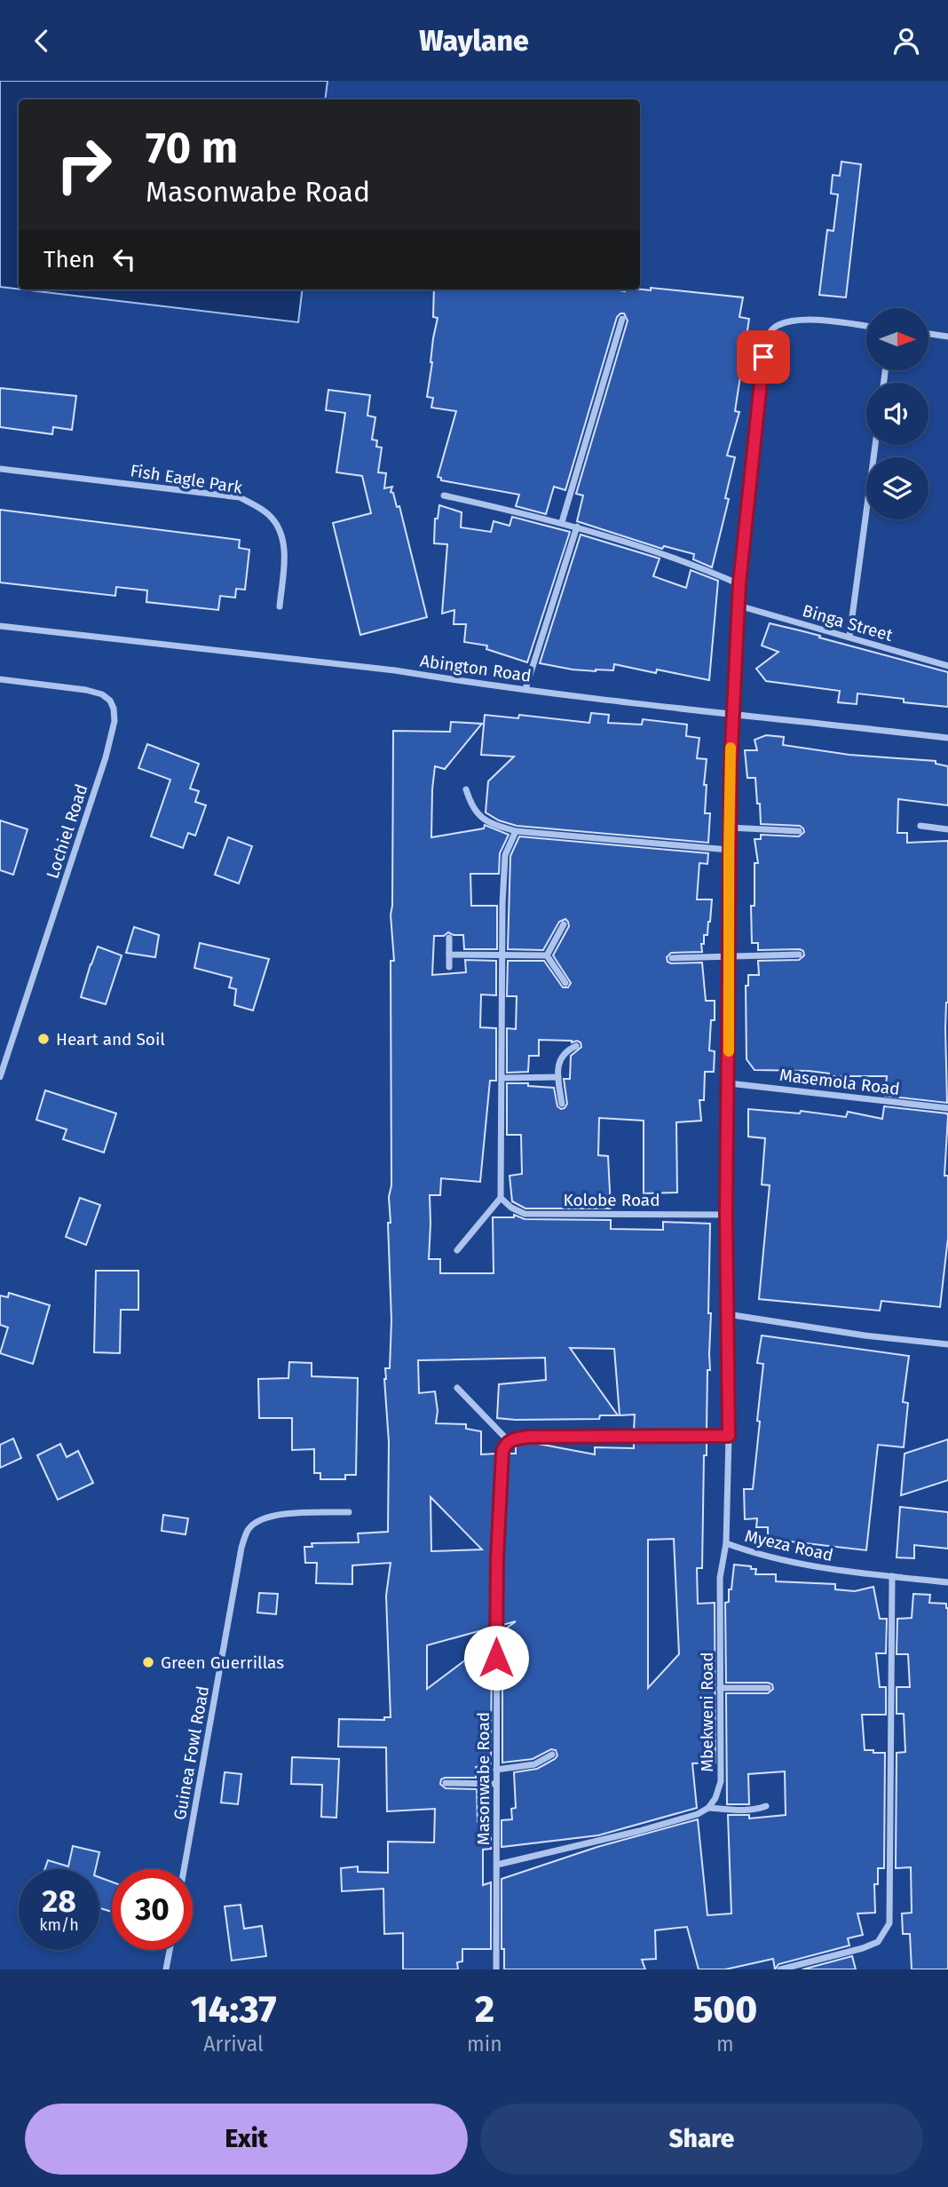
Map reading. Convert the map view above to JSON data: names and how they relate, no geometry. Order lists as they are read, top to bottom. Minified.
{"streets":{"street":["Fish Eagle Park","Binga Street","Abington Road","Lochiel Road","Masemola Road","Kolobe Road","Myeza Road","Mbekweni Road","Guinea Fowl Road","Masonwabe Road"]},"crossings":[["Binga Street","Myeza Road"],["Abington Road","Myeza Road"],["Masemola Road","Myeza Road"],["Kolobe Road","Myeza Road"],["Myeza Road","Mbekweni Road"]],"places":["Heart and Soil","Green Guerrillas"],"north":"right","page":{"header":"Waylane","turn":["70 m","Masonwabe Road"],"then":"Then","speed":"28 km/h","limit":"30","eta":["14:37","Arrival","2","min","500","m"],"buttons":["Exit","Share"]}}
